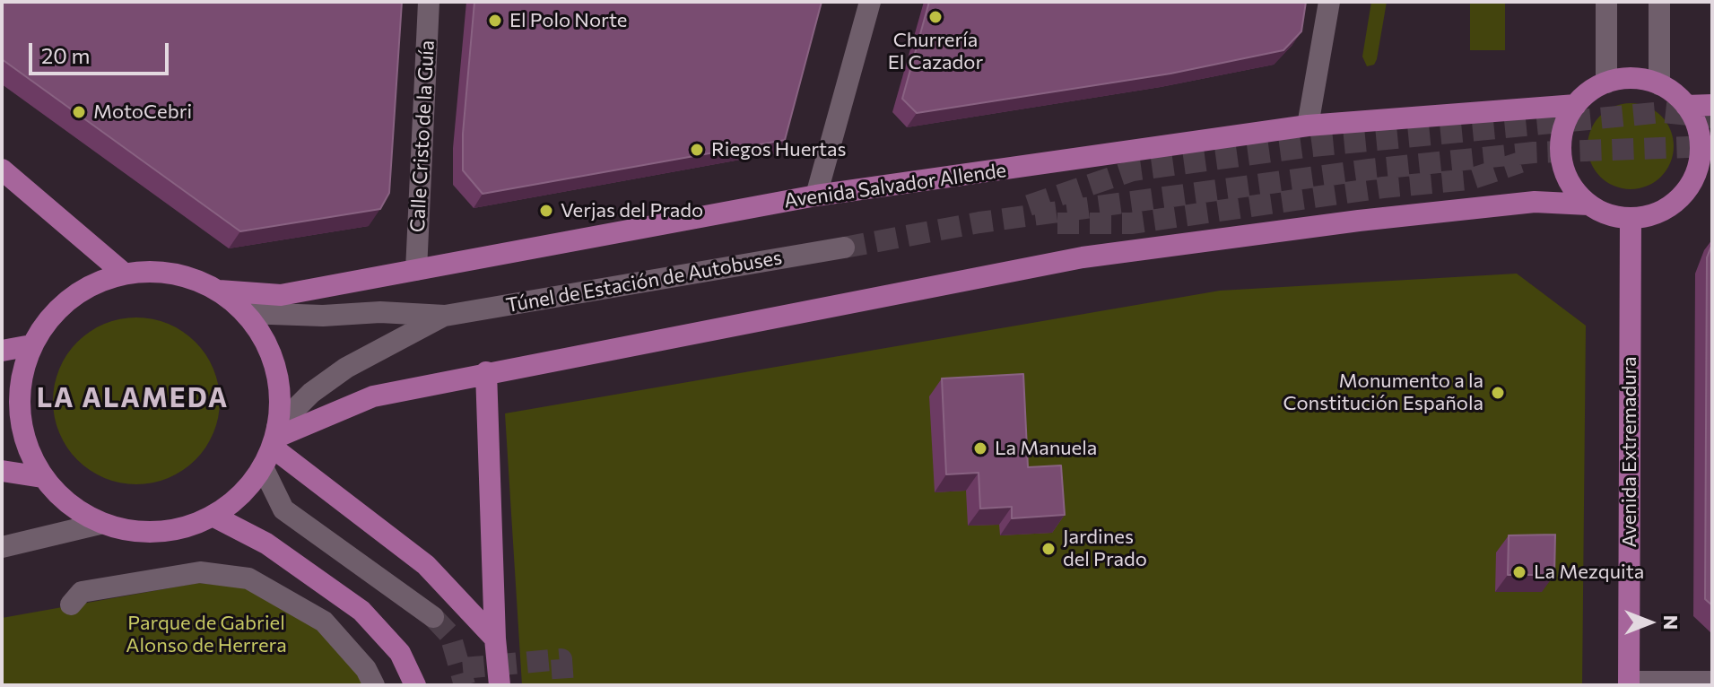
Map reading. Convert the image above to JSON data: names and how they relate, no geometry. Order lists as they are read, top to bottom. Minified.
{"streets":{"main road":["Avenida Salvador Allende","Avenida Extremadura"],"street":["Calle Cristo de la Guía","Túnel de Estación de Autobuses"]},"crossings":[["Calle Cristo de la Guía","Avenida Salvador Allende"],["Avenida Salvador Allende","Avenida Extremadura"]],"districts":["LA ALAMEDA"],"parks":["Parque de Gabriel Alonso de Herrera"],"places":["Churrería El Cazador","El Polo Norte","MotoCebri","Riegos Huertas","Verjas del Prado","Monumento a la Constitución Española","La Manuela","Jardines del Prado","La Mezquita"],"scale_bar":"20 m","north":"right"}
